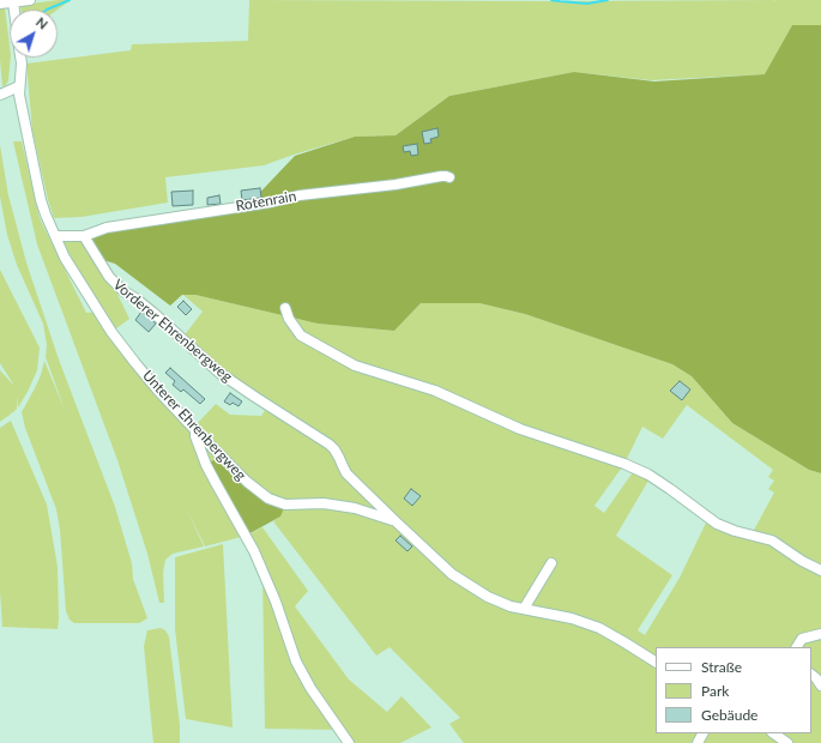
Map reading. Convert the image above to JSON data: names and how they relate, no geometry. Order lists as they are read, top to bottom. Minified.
{"streets":{"lane":["Rotenrain","Vorderer Ehrenbergweg","Unterer Ehrenbergweg"]},"crossings":[["Rotenrain","Vorderer Ehrenbergweg"],["Vorderer Ehrenbergweg","Unterer Ehrenbergweg"]],"legend":["Straße","Park","Gebäude"],"north":"top right"}
